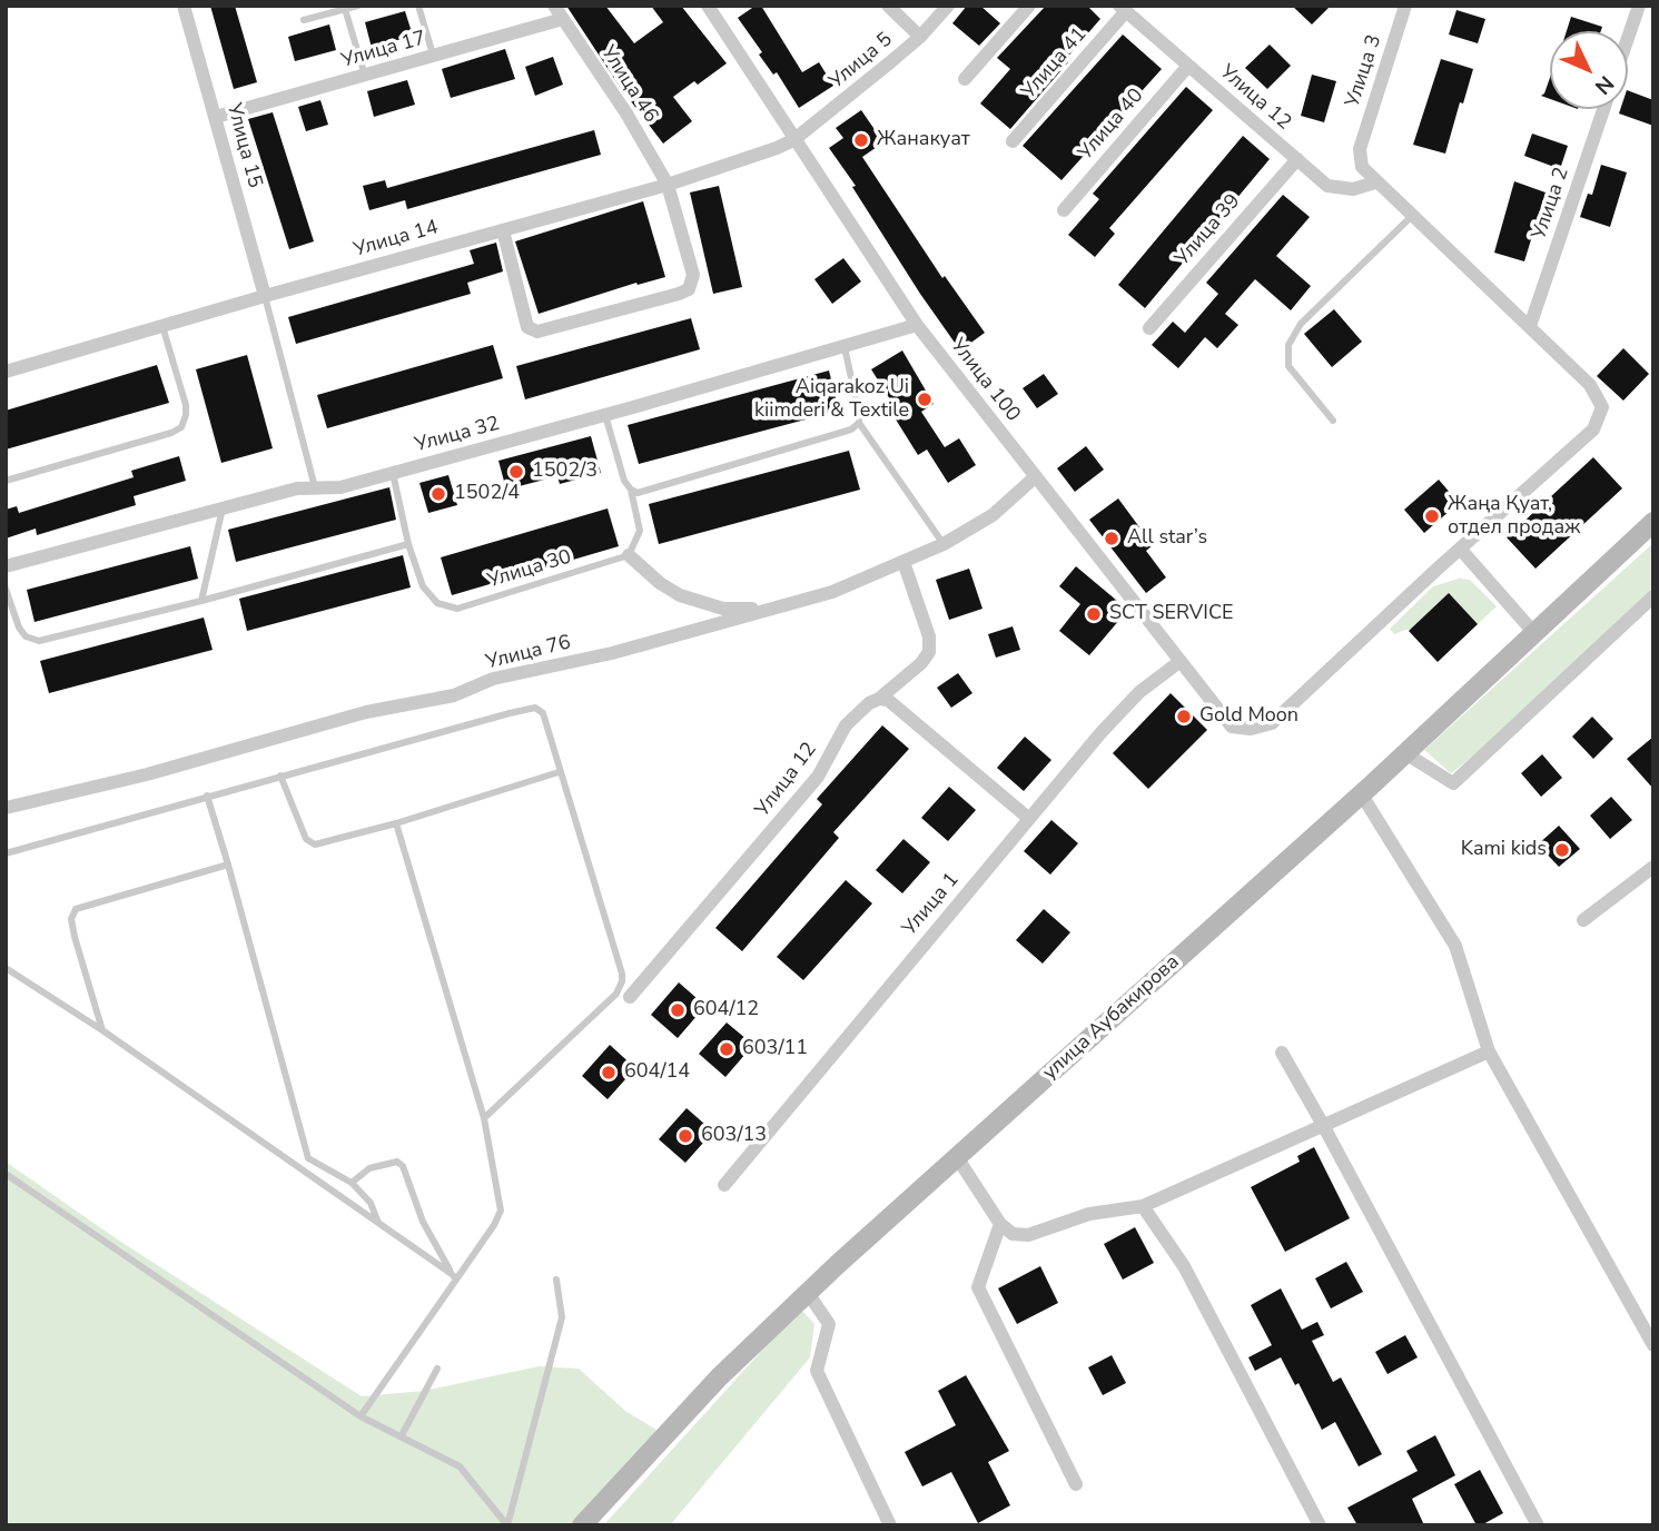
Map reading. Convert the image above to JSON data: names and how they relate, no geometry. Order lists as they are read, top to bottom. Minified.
{"streets":{"main road":["улица Аубакирова"],"street":["Улица 17","Улица 5","Улица 41","Улица 3","Улица 46","Улица 12","Улица 40","Улица 15","Улица 2","Улица 39","Улица 14","Улица 100","Улица 32","Улица 76","Улица 1"],"lane":["Улица 30"]},"crossings":[["Улица 17","Улица 46"],["Улица 17","Улица 15"],["Улица 5","Улица 14"],["Улица 5","Улица 100"],["Улица 41","Улица 12"],["Улица 3","Улица 12"],["Улица 46","Улица 14"],["Улица 12","Улица 40"],["Улица 12","Улица 39"],["Улица 12","Улица 76"],["Улица 15","Улица 14"],["Улица 14","Улица 100"],["Улица 100","Улица 32"],["Улица 100","Улица 76"],["Улица 100","Улица 1"],["Улица 32","Улица 30"]],"places":["Жанакуат","Aiqarakoz Ui kiimderi & Textile","1502/3","1502/4","Жаңа Қуат, отдел продаж","All star’s","SCT SERVICE","Gold Moon","Kami kids","604/12","603/11","604/14","603/13"],"north":"bottom right"}
